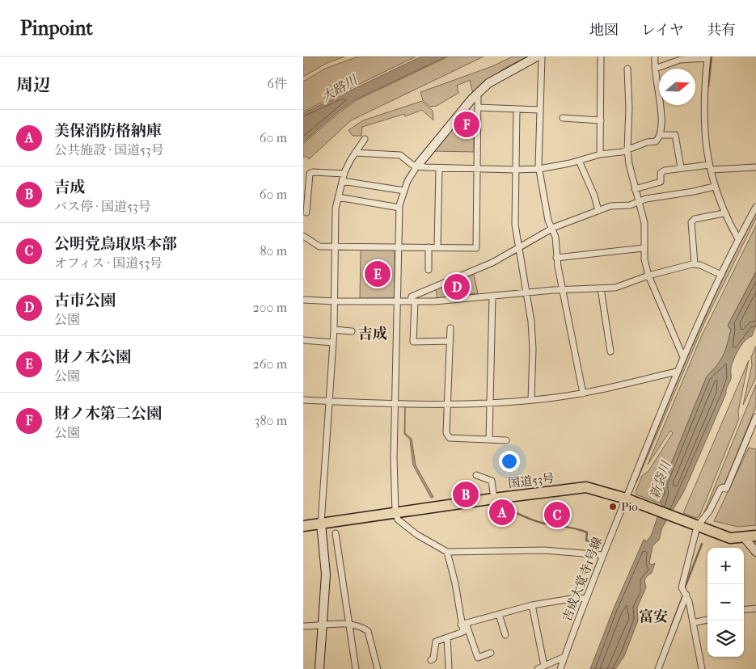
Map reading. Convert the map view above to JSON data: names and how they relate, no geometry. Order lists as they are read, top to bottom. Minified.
{"streets":{"highway":["国道53号"],"street":["吉成大覚寺1号線"]},"crossings":[["国道53号","吉成大覚寺1号線"]],"districts":["吉成","富安"],"water":["大路川","新袋川"],"places":["Pio"],"north":"right","page":{"header":"Pinpoint","nav":["地図","レイヤ","共有"],"heading":["周辺","6件"],"list":[{"mark":"A","name":"美保消防格納庫","note":"公共施設 · 国道53号","value":"60 m"},{"mark":"B","name":"吉成","note":"バス停 · 国道53号","value":"60 m"},{"mark":"C","name":"公明党鳥取県本部","note":"オフィス · 国道53号","value":"80 m"},{"mark":"D","name":"古市公園","note":"公園","value":"200 m"},{"mark":"E","name":"財ノ木公園","note":"公園","value":"260 m"},{"mark":"F","name":"財ノ木第二公園","note":"公園","value":"380 m"}],"pins":["F","E","D","B","A","C"],"map_buttons":["+","−"]}}
